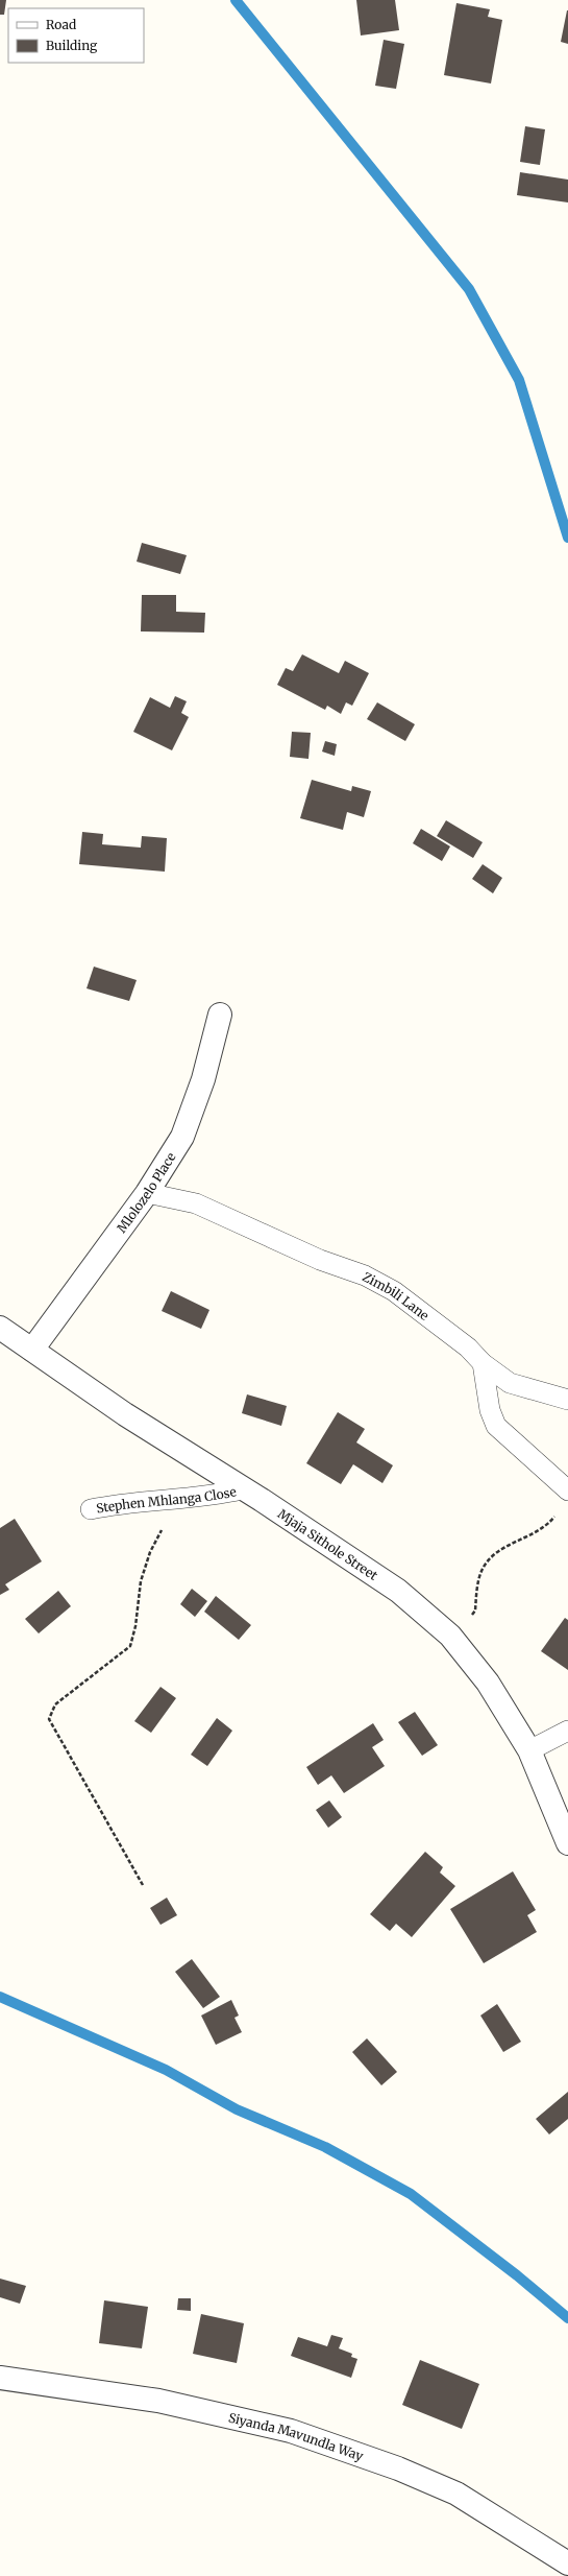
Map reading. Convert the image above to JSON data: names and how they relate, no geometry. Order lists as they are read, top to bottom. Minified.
{"streets":{"street":["Mlolozelo Place","Mjaja Sithole Street","Siyanda Mavundla Way"],"lane":["Zimbili Lane","Stephen Mhlanga Close"]},"crossings":[["Mlolozelo Place","Zimbili Lane"],["Mlolozelo Place","Mjaja Sithole Street"],["Stephen Mhlanga Close","Mjaja Sithole Street"]],"legend":["Road","Building"]}
